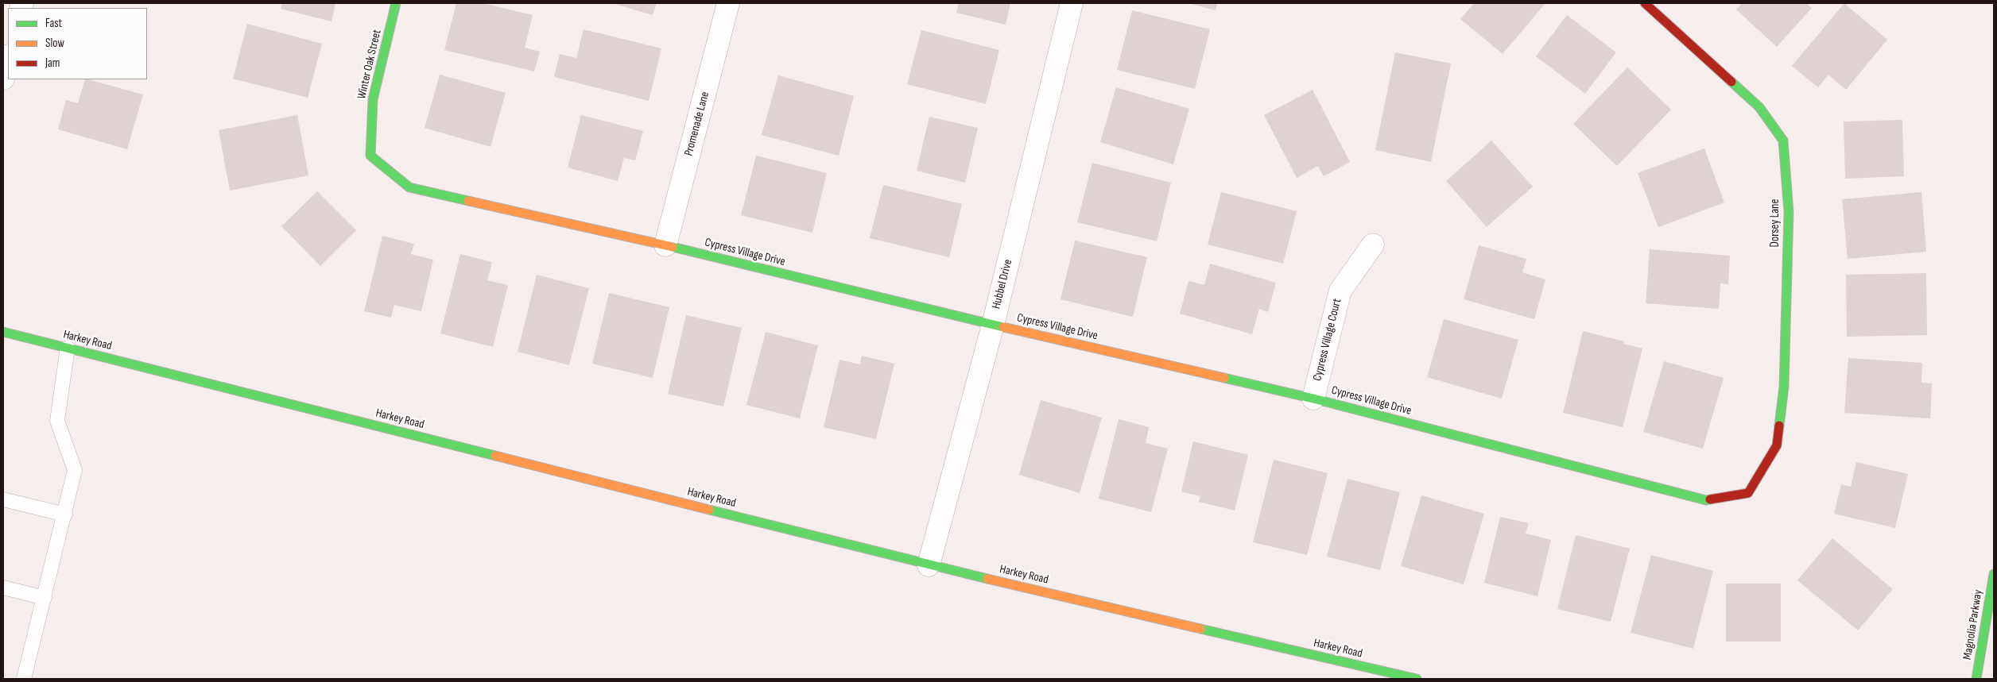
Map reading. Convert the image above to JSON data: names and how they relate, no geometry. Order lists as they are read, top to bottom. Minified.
{"streets":{"street":["Winter Oak Street","Promenade Lane","Dorsey Lane","Cypress Village Drive","Hubbel Drive","Cypress Village Court","Harkey Road","Magnolia Parkway"]},"crossings":[["Winter Oak Street","Cypress Village Drive"],["Promenade Lane","Cypress Village Drive"],["Dorsey Lane","Cypress Village Drive"],["Cypress Village Drive","Hubbel Drive"],["Cypress Village Drive","Cypress Village Court"],["Hubbel Drive","Harkey Road"]],"legend":["Fast","Slow","Jam"]}
